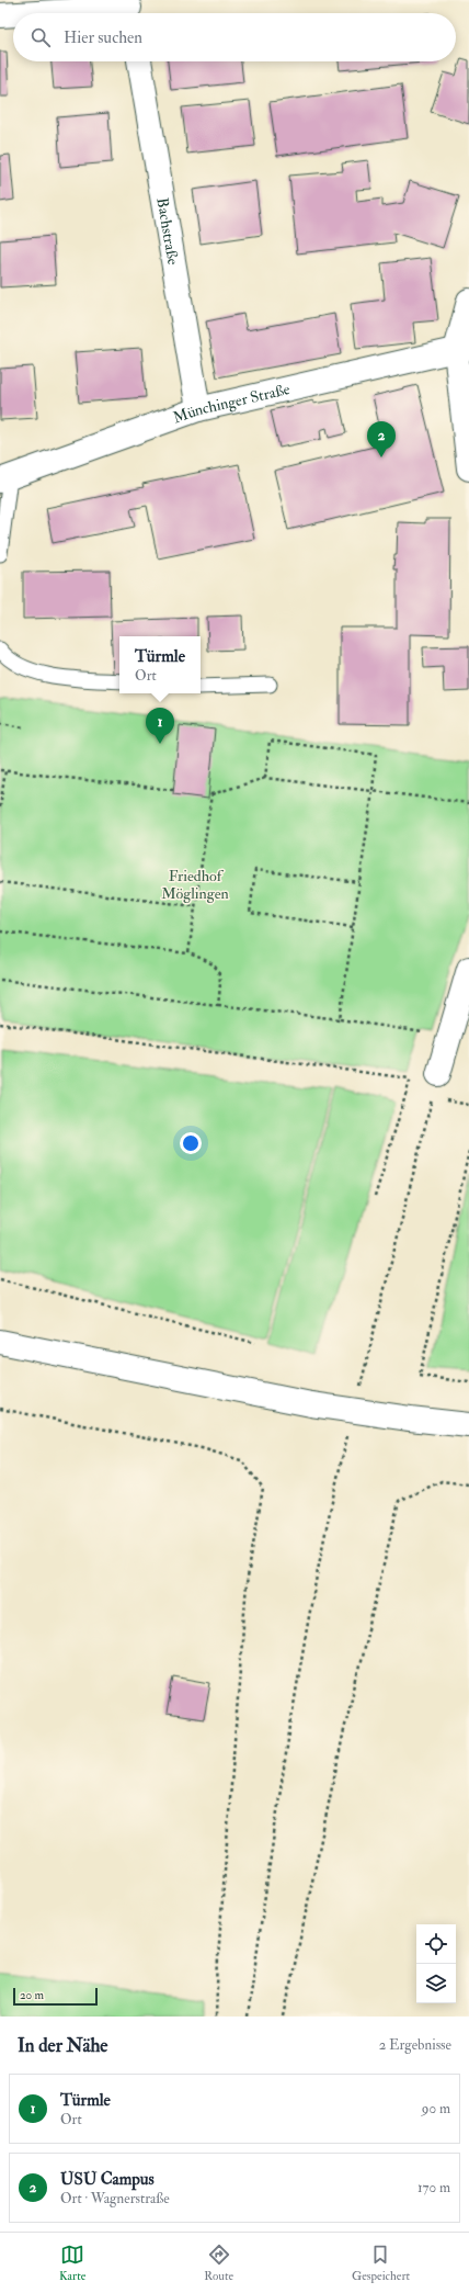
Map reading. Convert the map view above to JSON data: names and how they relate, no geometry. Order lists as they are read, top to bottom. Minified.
{"streets":{"street":["Bachstraße","Münchinger Straße"]},"crossings":[["Bachstraße","Münchinger Straße"]],"parks":["Friedhof Möglingen"],"scale_bar":"20 m","page":{"search":"Hier suchen","pins":["2","1"],"popup":["Türmle","Ort"],"scale":"20 m","heading":["In der Nähe","2 Ergebnisse"],"list":[{"mark":"1","name":"Türmle","note":"Ort","value":"90 m"},{"mark":"2","name":"USU Campus","note":"Ort · Wagnerstraße","value":"170 m"}],"nav":["Karte","Route","Gespeichert"]}}
